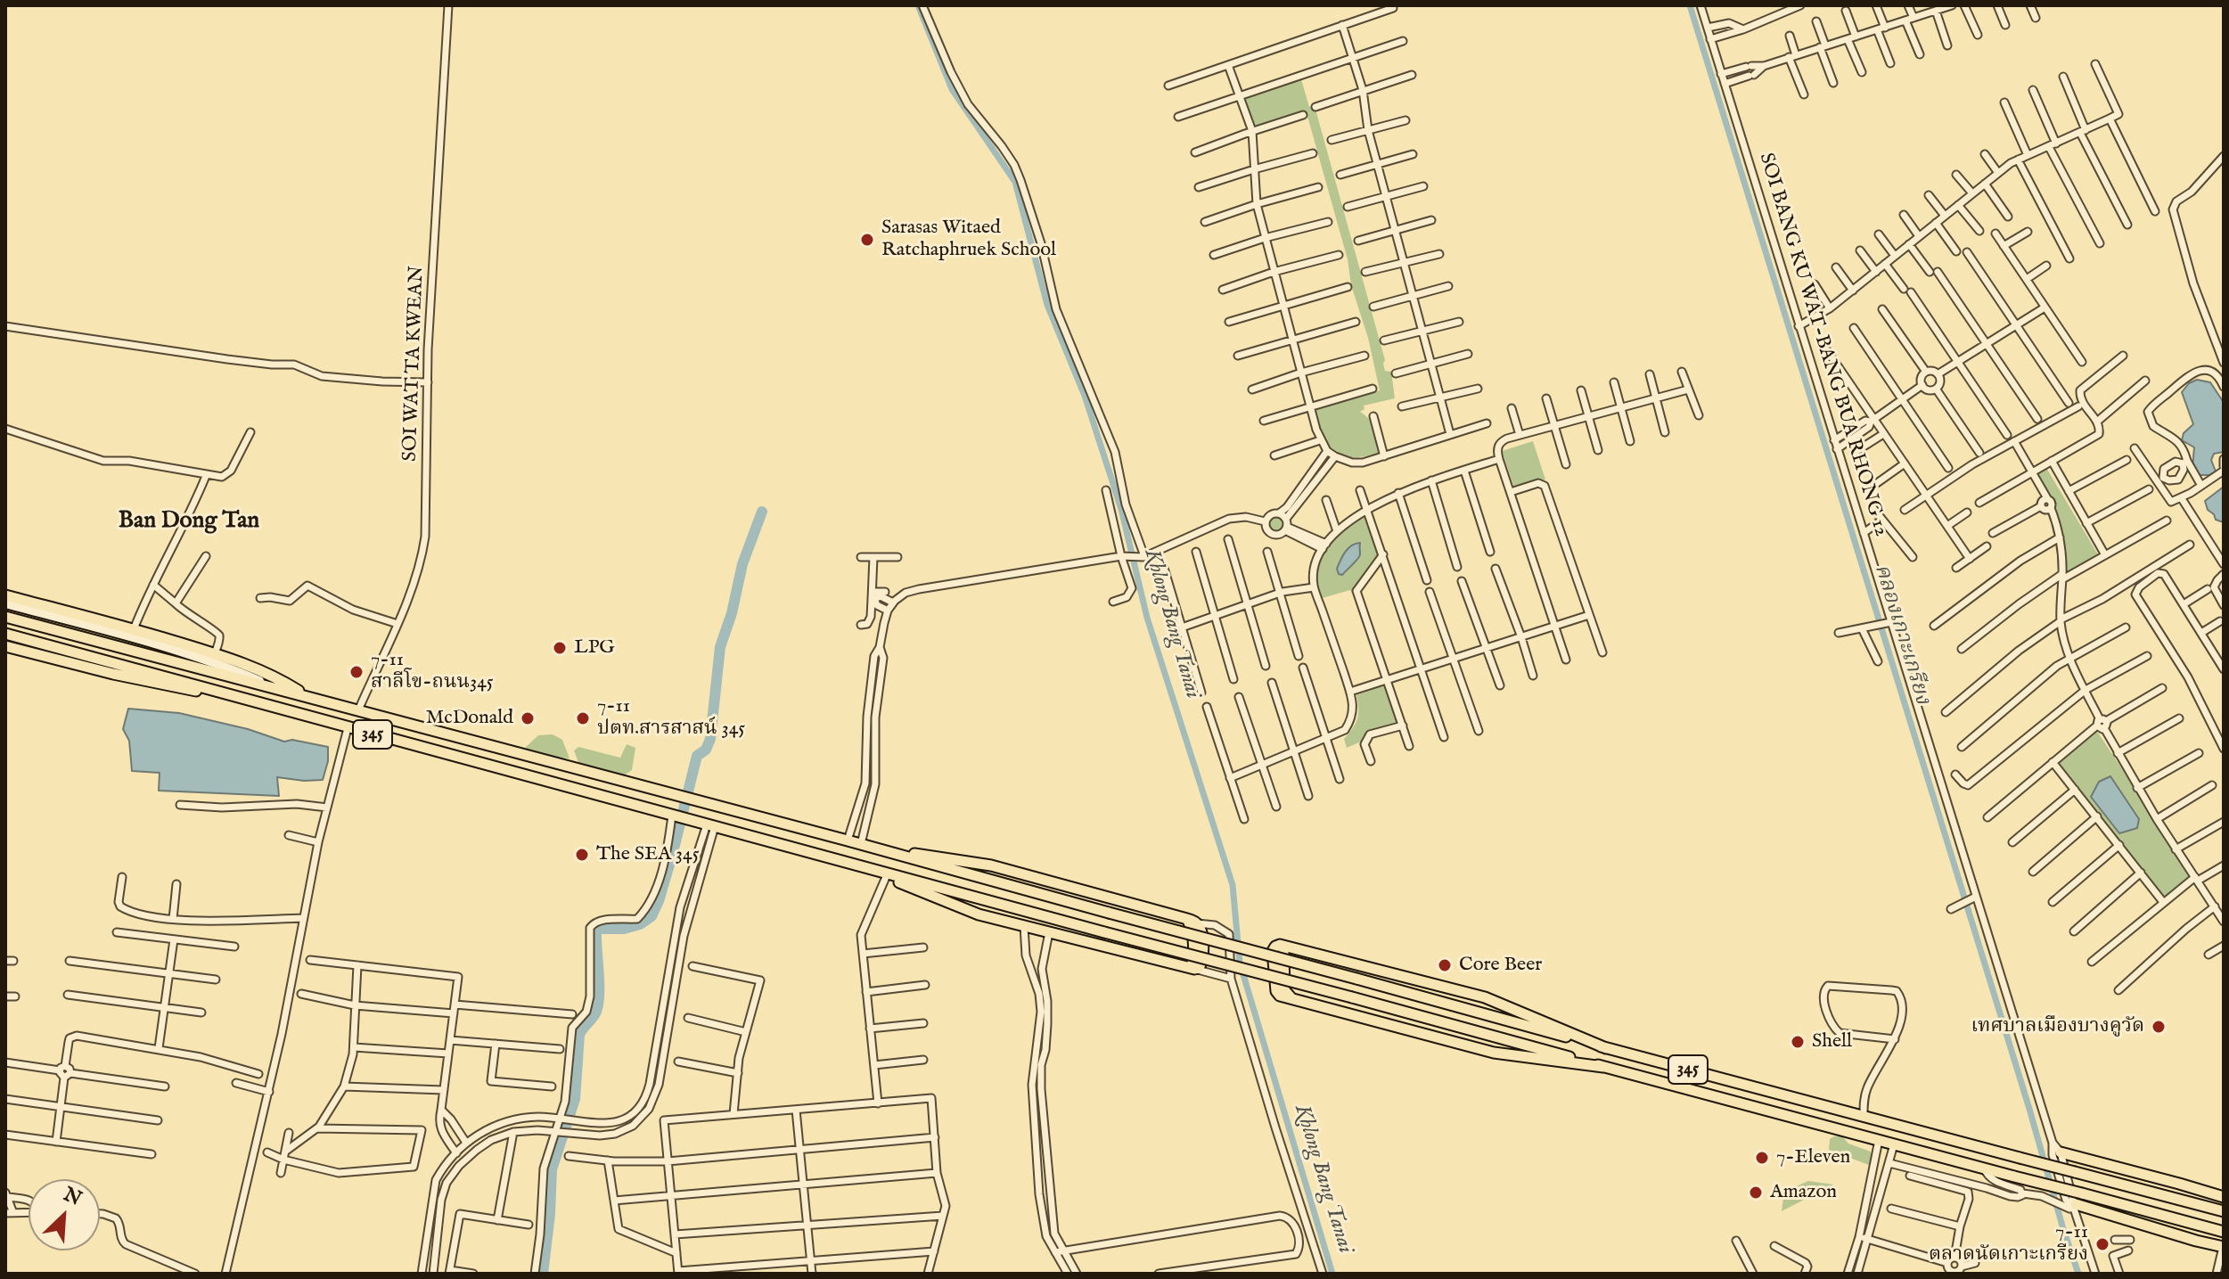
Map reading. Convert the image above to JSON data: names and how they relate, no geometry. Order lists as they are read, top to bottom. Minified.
{"streets":{"main road":["345"],"street":["SOI BANG KU WAT-BANG BUA RHONG 12","SOI WAT TA KWEAN"]},"crossings":[["SOI WAT TA KWEAN","345"]],"districts":["Ban Dong Tan"],"water":["Khlong Bang Tanai","คลองเกาะเกรียง"],"places":["Sarasas Witaed Ratchaphruek School","LPG","7-11 สาลีโข-ถนน345","McDonald","7-11 ปตท.สารสาสน์ 345","The SEA 345","Core Beer","เทศบาลเมืองบางคูวัด","Shell","7-Eleven","Amazon","7-11 ตลาดนัดเกาะเกรียง"],"north":"top right"}
